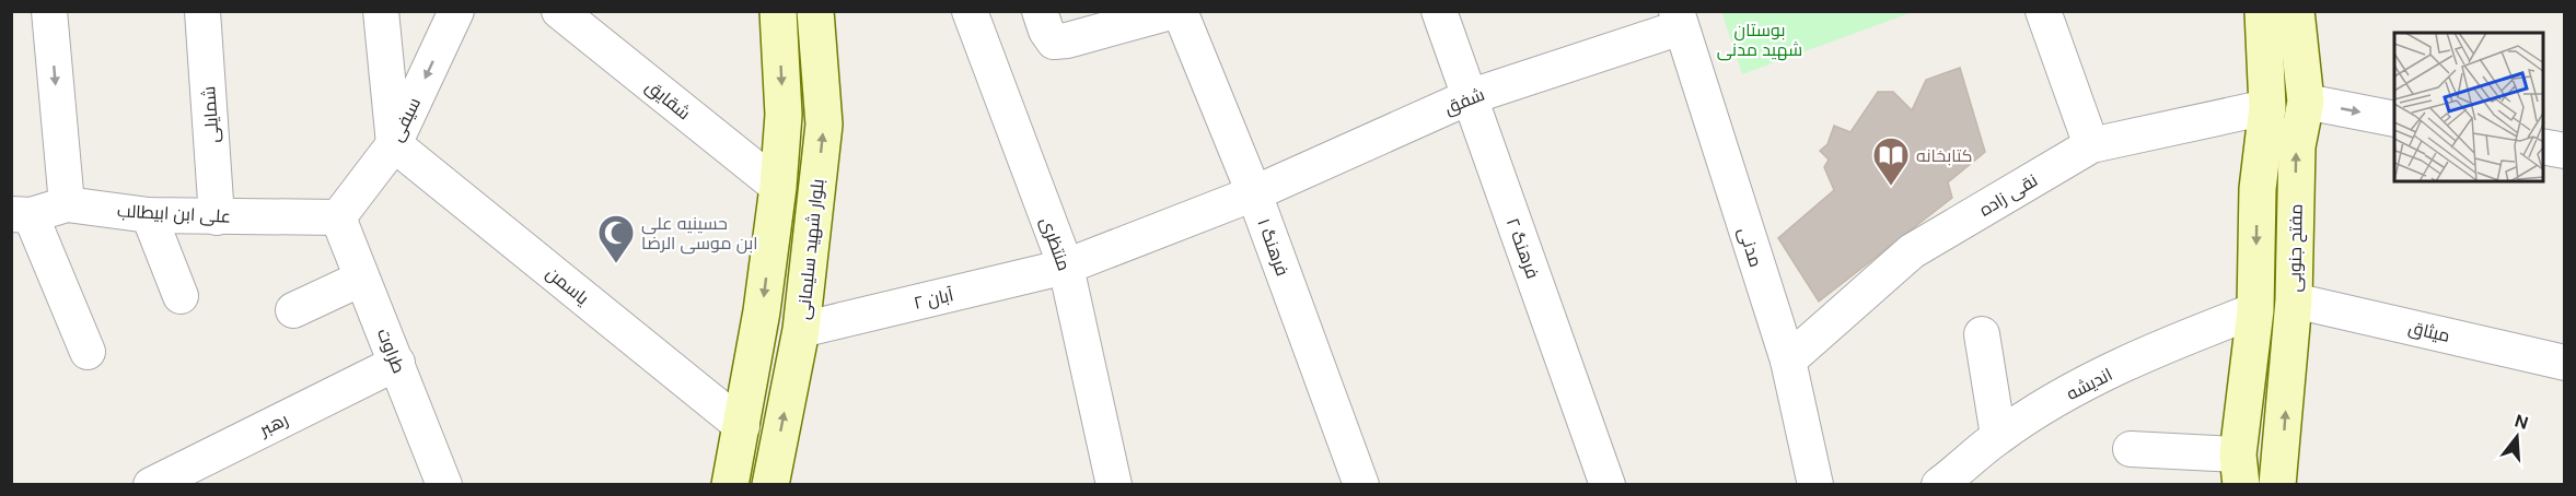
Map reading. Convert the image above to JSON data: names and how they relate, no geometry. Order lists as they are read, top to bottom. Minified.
{"streets":{"street":["شقایق","شفق","شمایلی","سیفی","نقی زاده","علی ابن ابیطالب","منتظری","فرهنگ ۱","مدنی","فرهنگ ۲","مفتح جنوبی","بلوار شهید سلیمانی","یاسمن","آبان ۲","میثاق","طراوت","اندیشه","رهبر"]},"crossings":[["شفق","منتظری"],["شفق","فرهنگ ۱"],["شفق","مدنی"],["شفق","فرهنگ ۲"],["شفق","آبان ۲"],["شمایلی","علی ابن ابیطالب"],["سیفی","علی ابن ابیطالب"],["سیفی","یاسمن"],["سیفی","طراوت"],["نقی زاده","مدنی"],["علی ابن ابیطالب","طراوت"],["منتظری","آبان ۲"],["مفتح جنوبی","میثاق"],["بلوار شهید سلیمانی","آبان ۲"],["طراوت","رهبر"]],"one_way":["سیفی"],"parks":["بوستان شهید مدنی"],"places":{"library":["کتابخانه"],"mosque":["حسینیه علی ابن موسی الرضا"]},"north":"top"}
